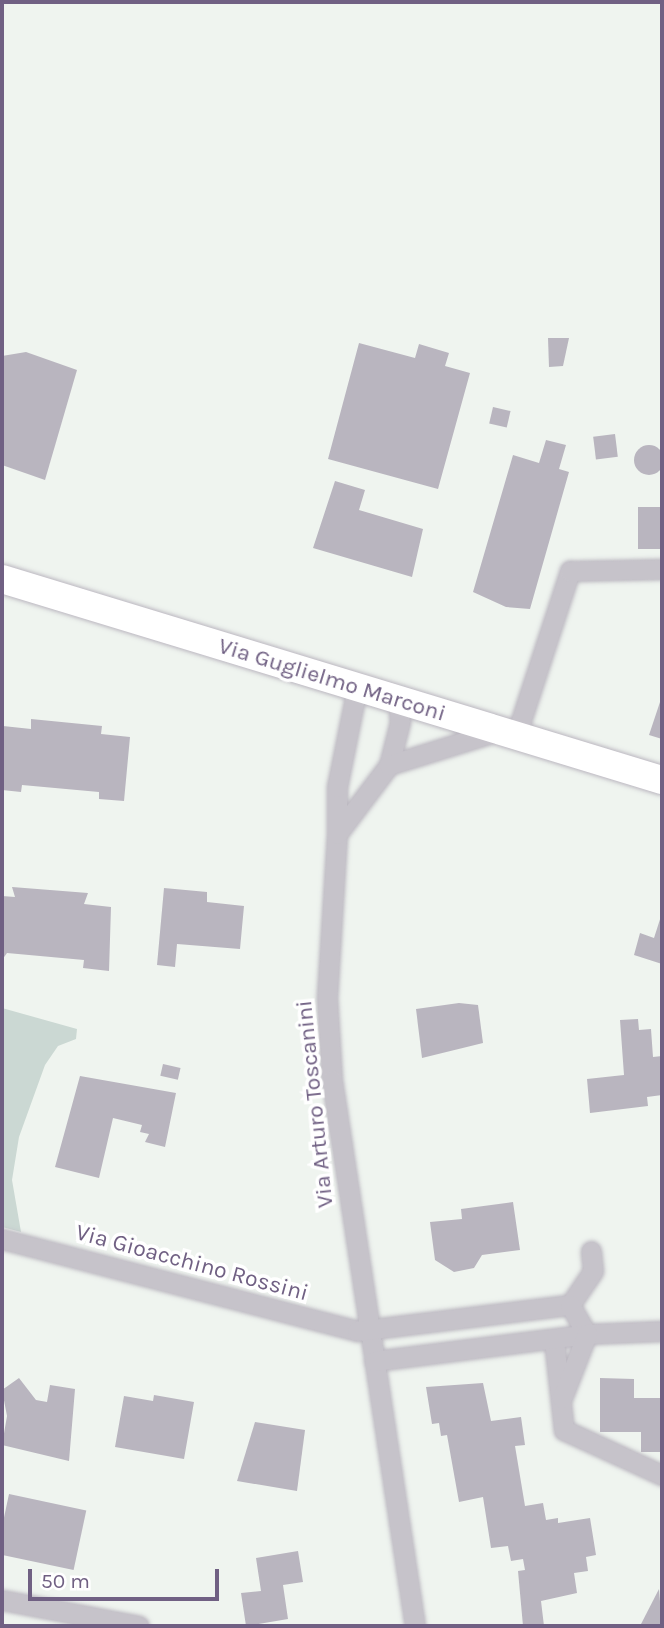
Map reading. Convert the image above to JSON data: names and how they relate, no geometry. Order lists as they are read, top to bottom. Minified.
{"streets":{"main road":["Via Guglielmo Marconi"],"street":["Via Arturo Toscanini","Via Gioacchino Rossini"]},"crossings":[["Via Guglielmo Marconi","Via Arturo Toscanini"],["Via Arturo Toscanini","Via Gioacchino Rossini"]],"scale_bar":"50 m"}
